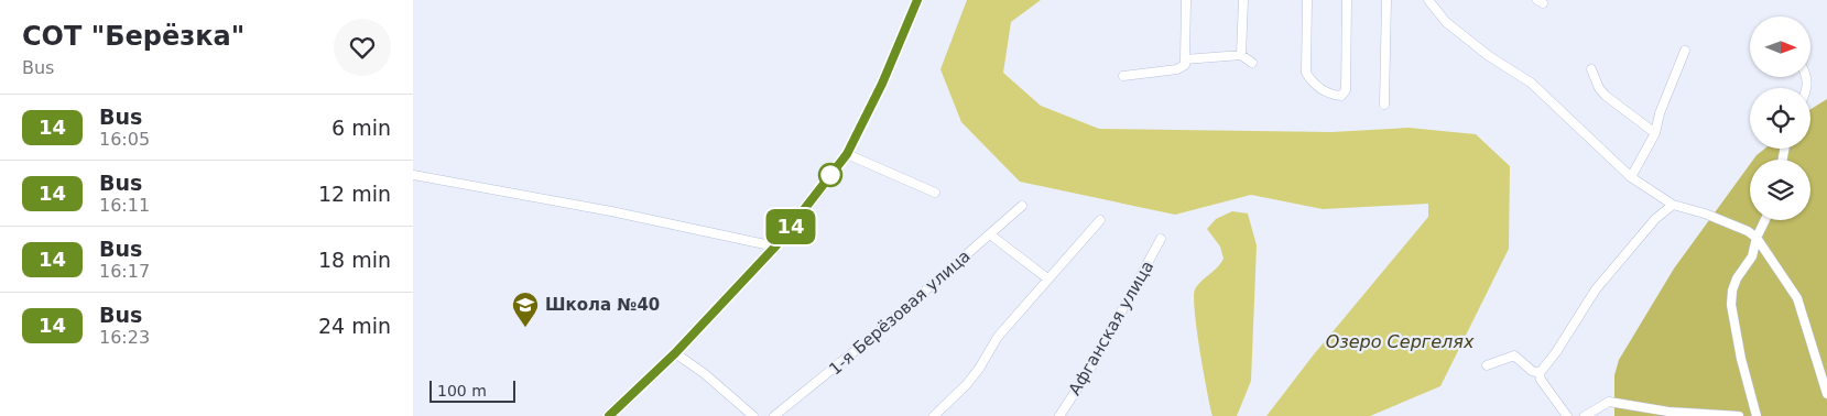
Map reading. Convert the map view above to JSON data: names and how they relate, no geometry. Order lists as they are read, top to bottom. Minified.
{"streets":{"street":["1-я Берёзовая улица","Афганская улица"]},"water":["Озеро Сергелях"],"places":{"school or university":["Школа №40"]},"lines":["bus line 14"],"scale_bar":"100 m","north":"right","page":{"heading":["СОТ \"Берёзка\"","Bus"],"on_map":"14","list":[{"mark":"14","name":"Bus","note":"16:05","value":"6 min"},{"mark":"14","name":"Bus","note":"16:11","value":"12 min"},{"mark":"14","name":"Bus","note":"16:17","value":"18 min"},{"mark":"14","name":"Bus","note":"16:23","value":"24 min"}],"scale":"100 m"}}
